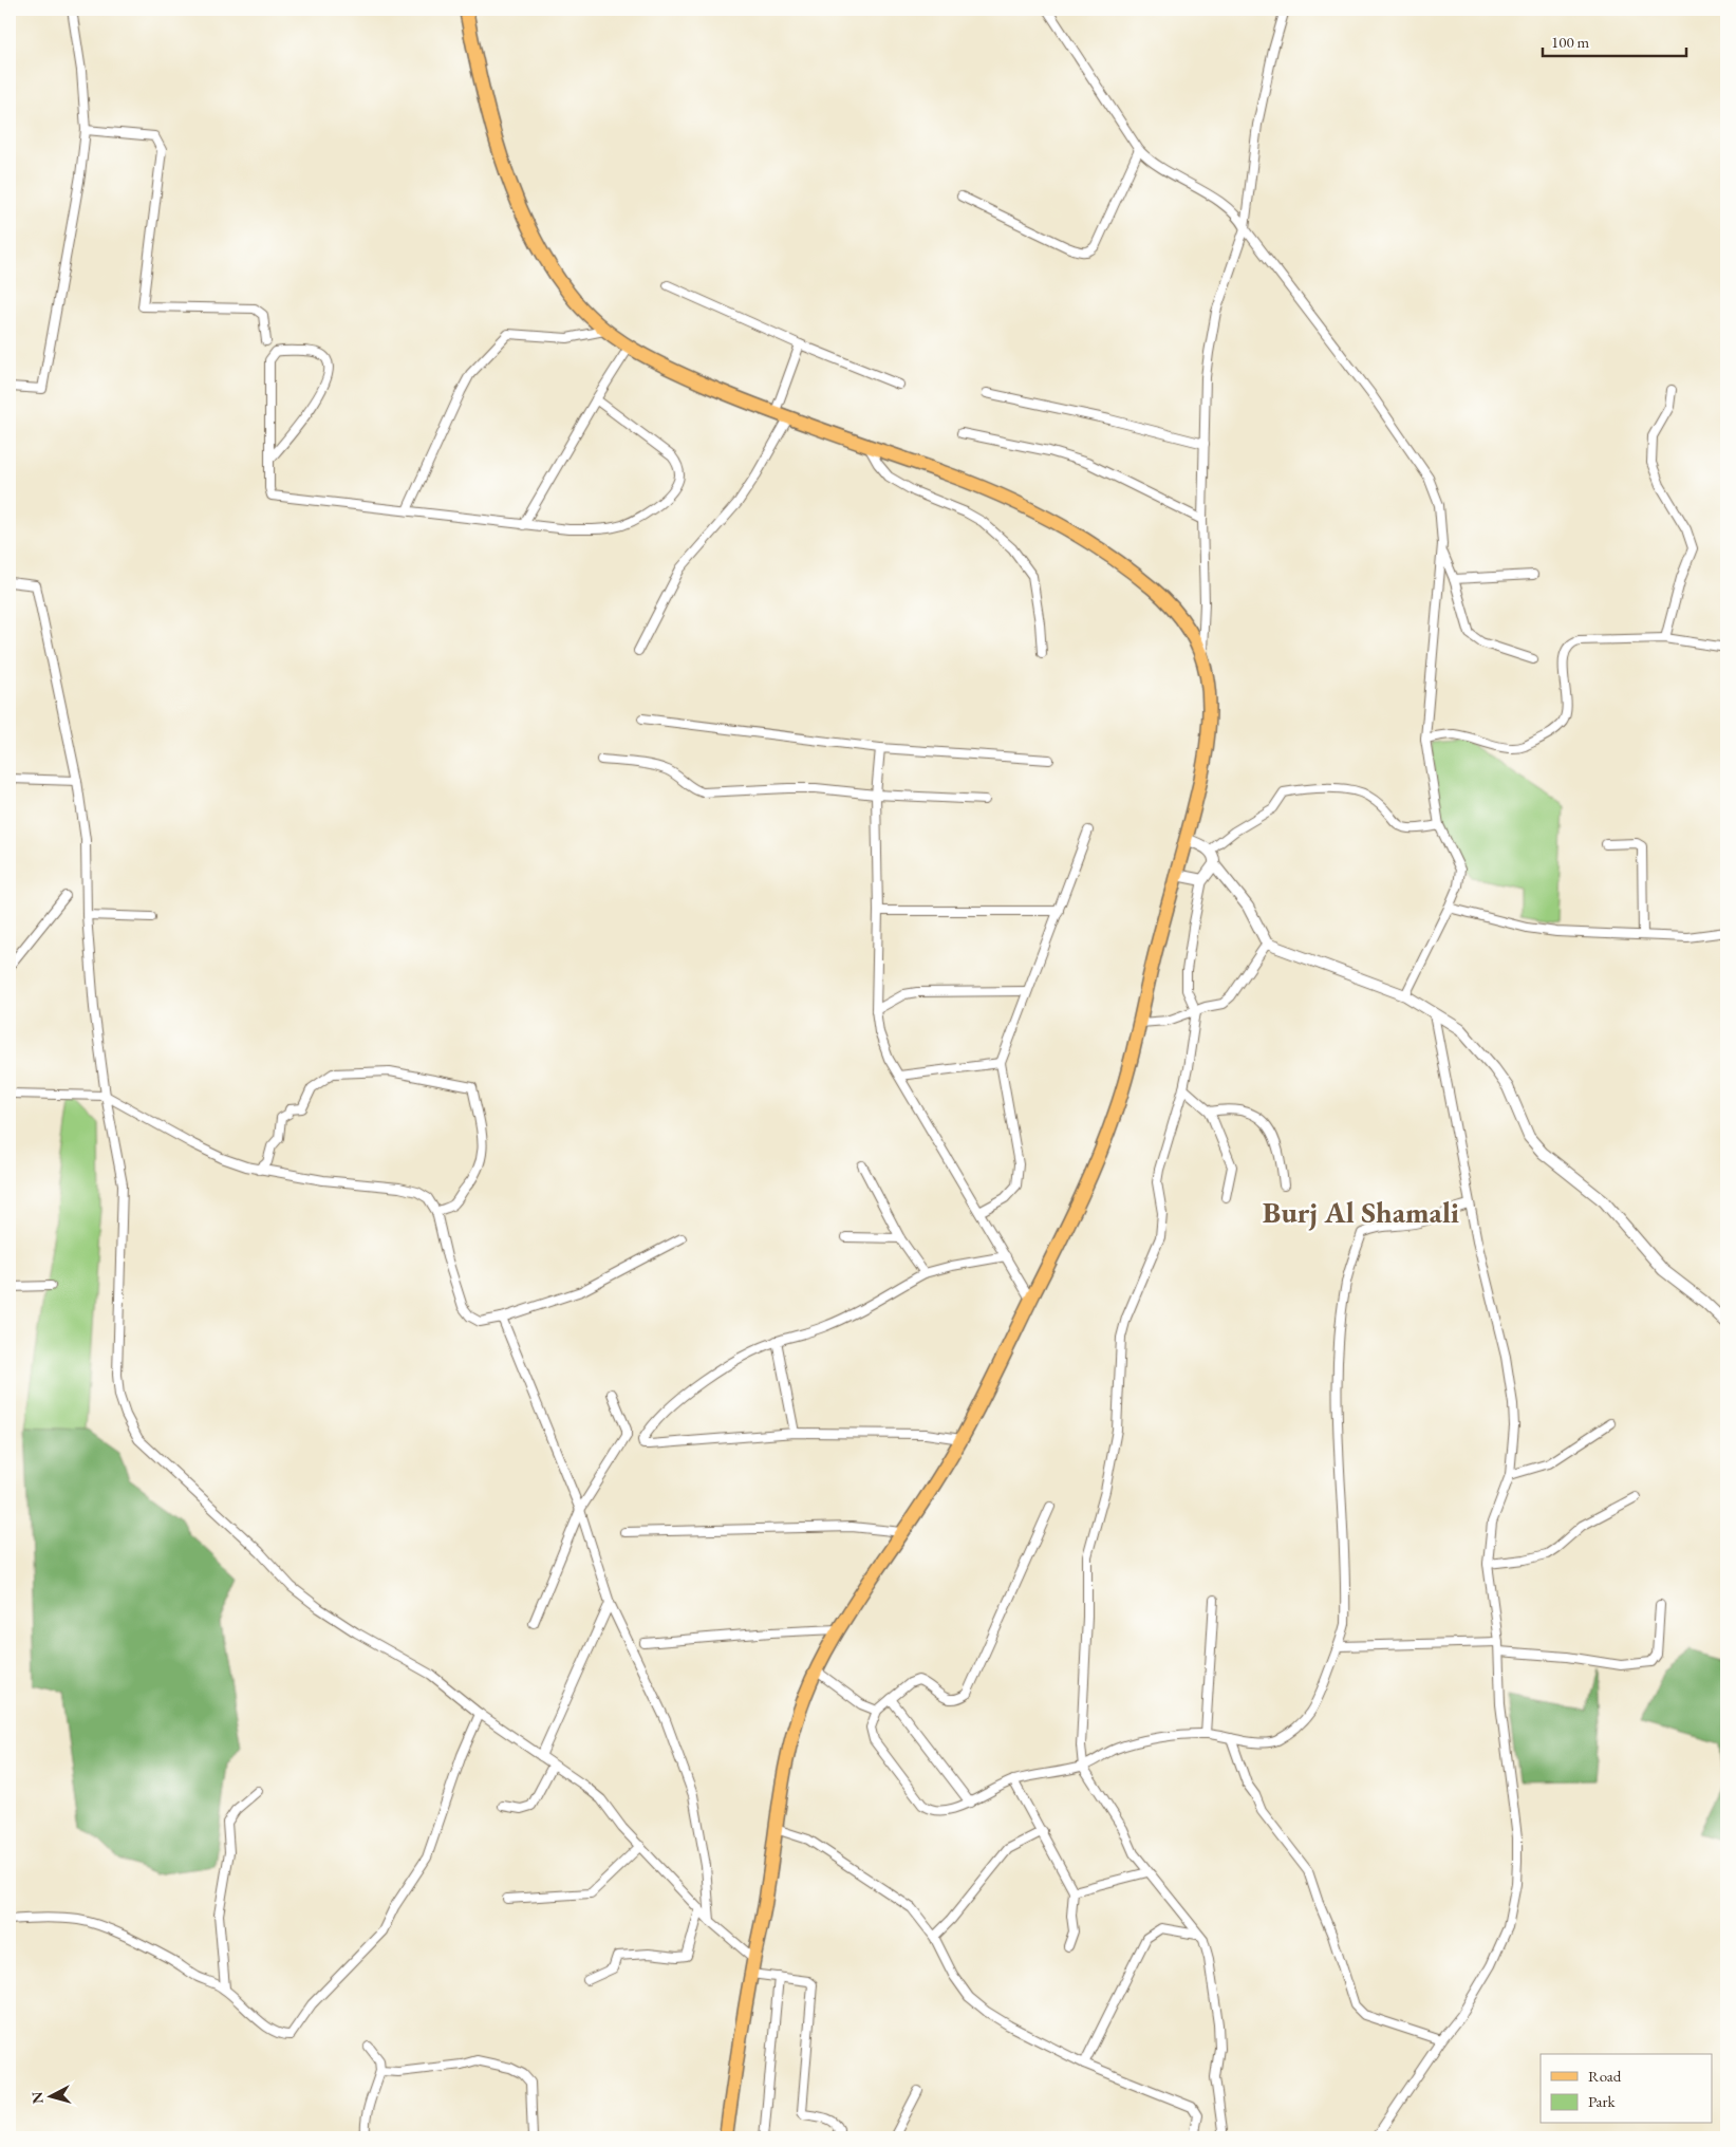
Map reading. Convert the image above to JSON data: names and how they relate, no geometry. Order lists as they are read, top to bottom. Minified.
{"districts":["Burj Al Shamali"],"legend":["Road","Park"],"scale_bar":"100 m","north":"left"}
